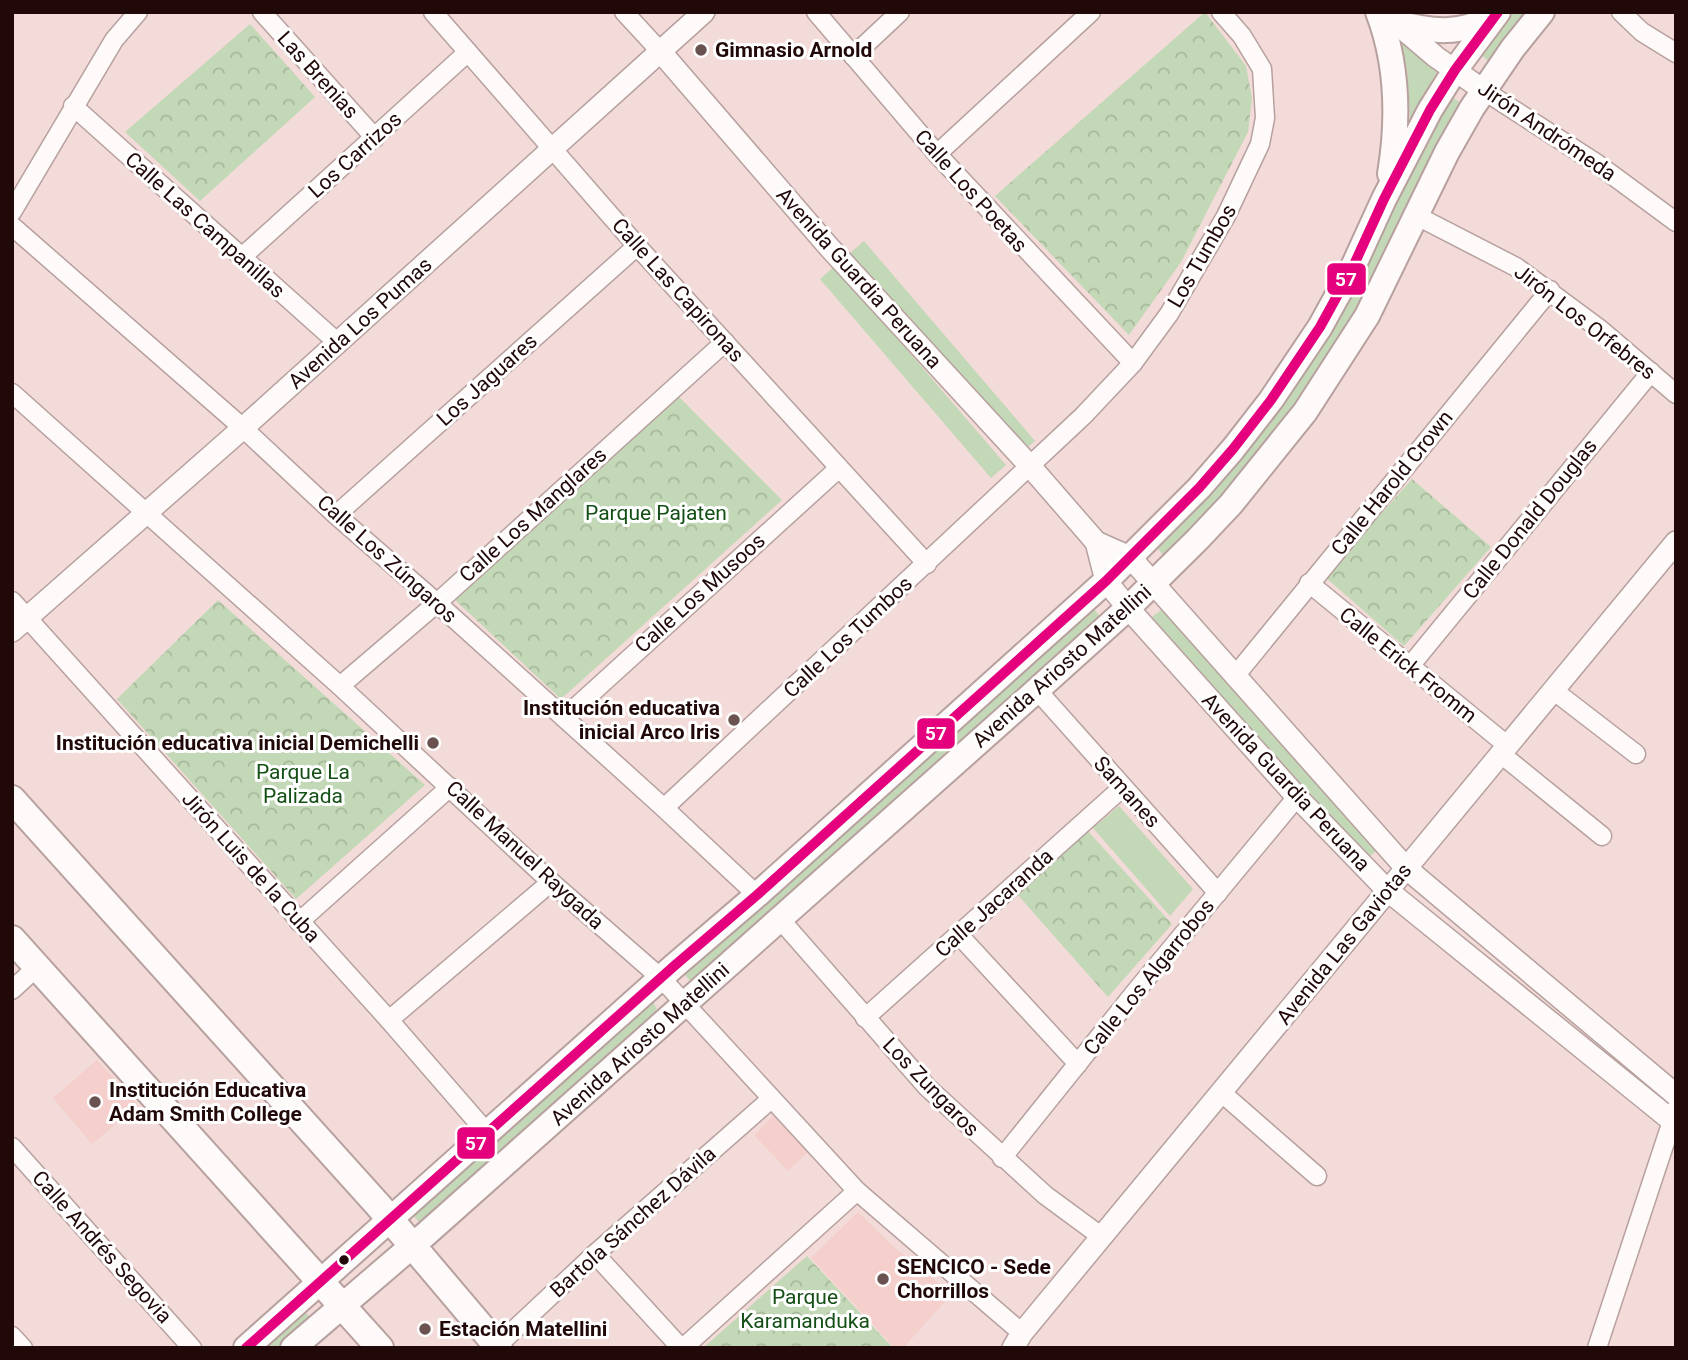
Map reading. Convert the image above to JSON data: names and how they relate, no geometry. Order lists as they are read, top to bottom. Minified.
{"streets":{"main road":["Avenida Ariosto Matellini"],"street":["Las Brenias","Jirón Andrómeda","Los Carrizos","Calle Los Poetas","Calle Las Campanillas","Los Tumbos","Avenida Guardia Peruana","Calle Las Capironas","Jirón Los Orfebres","Avenida Los Pumas","Los Jaguares","Calle Harold Crown","Calle Los Manglares","Calle Donald Douglas","Calle Los Zúngaros","Calle Los Musoos","Calle Los Tumbos","Calle Erick Fromm","Samanes","Calle Manuel Raygada","Jirón Luis de la Cuba","Calle Jacaranda","Avenida Las Gaviotas","Calle Los Algarrobos","Los Zungaros","Bartola Sánchez Dávila","Calle Andrés Segovia"]},"crossings":[["Las Brenias","Los Carrizos"],["Jirón Andrómeda","Avenida Ariosto Matellini"],["Los Carrizos","Calle Las Campanillas"],["Los Carrizos","Calle Las Capironas"],["Calle Los Poetas","Los Tumbos"],["Calle Las Campanillas","Avenida Los Pumas"],["Los Tumbos","Avenida Guardia Peruana"],["Los Tumbos","Calle Los Tumbos"],["Avenida Guardia Peruana","Avenida Los Pumas"],["Avenida Guardia Peruana","Calle Harold Crown"],["Avenida Guardia Peruana","Calle Los Tumbos"],["Avenida Guardia Peruana","Avenida Ariosto Matellini"],["Avenida Guardia Peruana","Avenida Las Gaviotas"],["Avenida Guardia Peruana","Calle Los Algarrobos"],["Calle Las Capironas","Avenida Los Pumas"],["Calle Las Capironas","Los Jaguares"],["Calle Las Capironas","Calle Los Manglares"],["Calle Las Capironas","Calle Los Musoos"],["Calle Las Capironas","Calle Los Tumbos"],["Jirón Los Orfebres","Calle Harold Crown"],["Jirón Los Orfebres","Calle Donald Douglas"],["Jirón Los Orfebres","Avenida Ariosto Matellini"],["Avenida Los Pumas","Calle Los Zúngaros"],["Avenida Los Pumas","Calle Manuel Raygada"],["Avenida Los Pumas","Jirón Luis de la Cuba"],["Los Jaguares","Calle Los Zúngaros"],["Calle Harold Crown","Calle Erick Fromm"],["Calle Los Manglares","Calle Los Zúngaros"],["Calle Los Manglares","Calle Manuel Raygada"],["Calle Donald Douglas","Calle Erick Fromm"],["Calle Los Zúngaros","Calle Los Musoos"],["Calle Los Zúngaros","Calle Los Tumbos"],["Calle Los Zúngaros","Avenida Ariosto Matellini"],["Calle Erick Fromm","Avenida Las Gaviotas"],["Avenida Ariosto Matellini","Samanes"],["Avenida Ariosto Matellini","Calle Manuel Raygada"],["Avenida Ariosto Matellini","Jirón Luis de la Cuba"],["Avenida Ariosto Matellini","Los Zungaros"],["Samanes","Calle Jacaranda"],["Samanes","Calle Los Algarrobos"],["Calle Manuel Raygada","Avenida Las Gaviotas"],["Calle Manuel Raygada","Bartola Sánchez Dávila"],["Calle Jacaranda","Los Zungaros"],["Avenida Las Gaviotas","Los Zungaros"],["Calle Los Algarrobos","Los Zungaros"]],"parks":["Parque Pajaten","Parque La Palizada","Parque Karamanduka"],"places":["Gimnasio Arnold","Institución educativa inicial Arco Iris","Institución educativa inicial Demichelli","Institución Educativa Adam Smith College","SENCICO - Sede Chorrillos","Estación Matellini"],"lines":["transit line 57"]}
